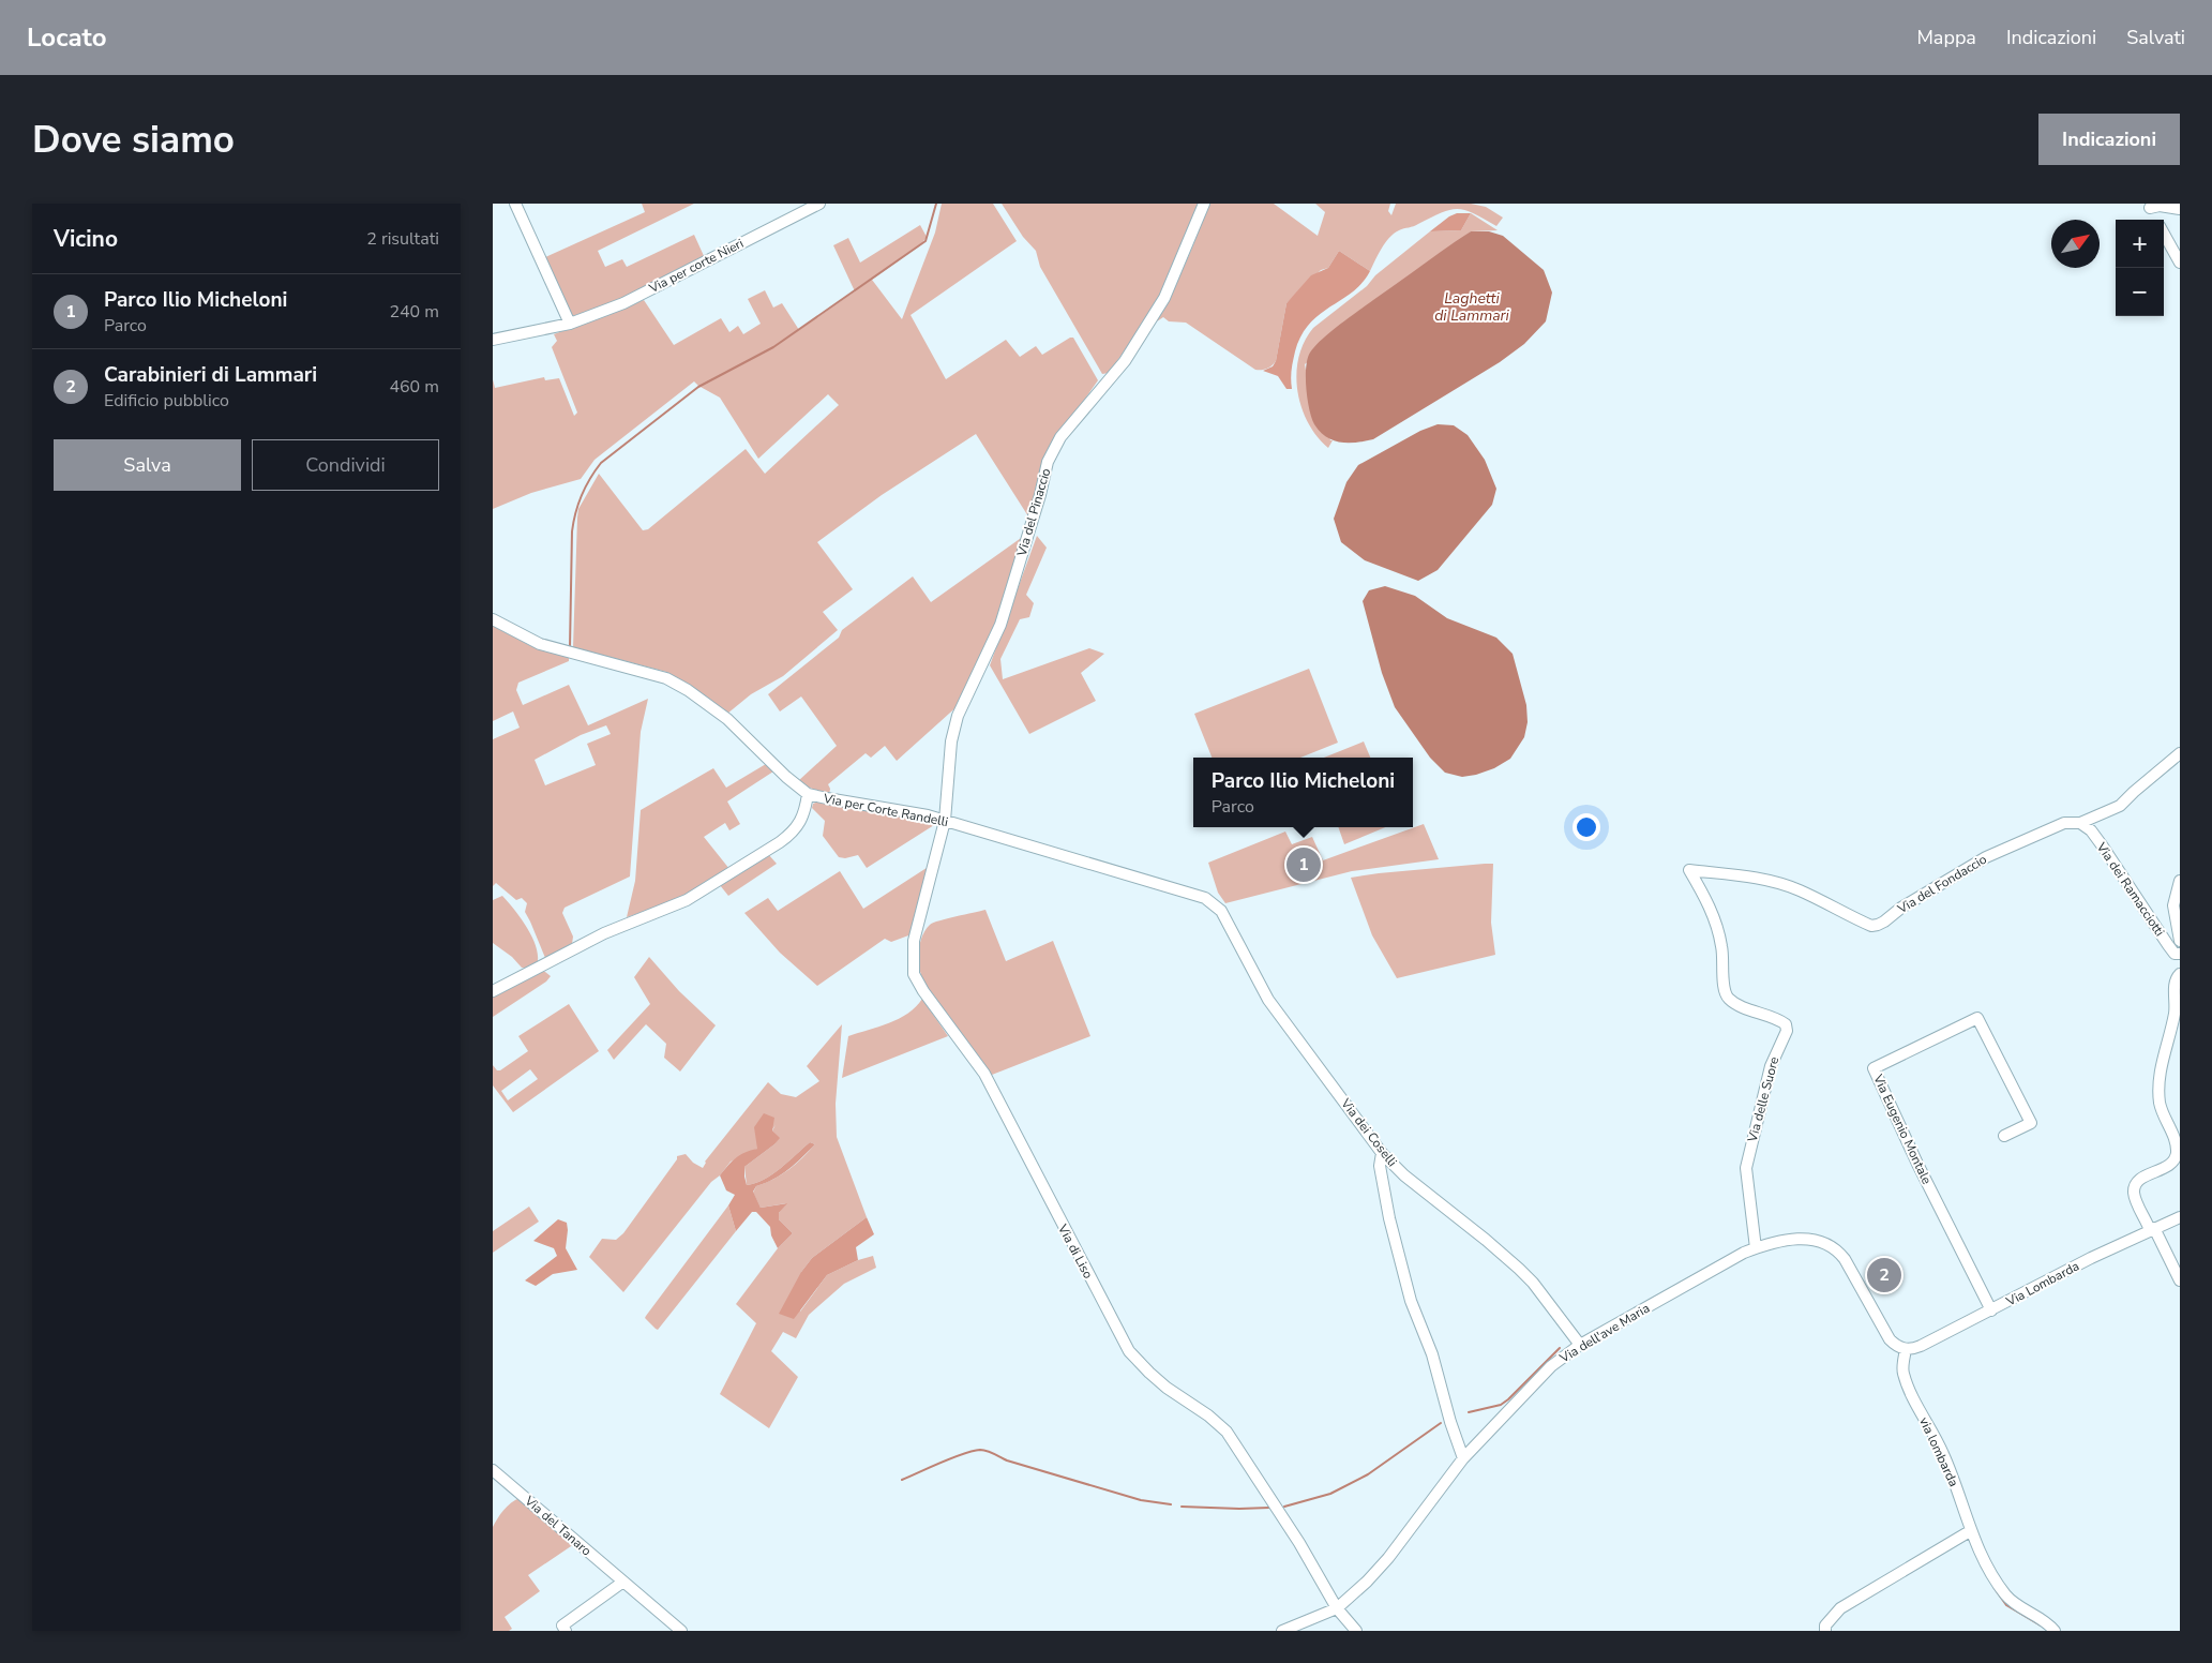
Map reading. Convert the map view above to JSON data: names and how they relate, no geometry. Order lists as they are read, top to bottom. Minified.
{"streets":{"street":["Via per corte Nieri","Via del Pinaccio","Via per Corte Randelli","Via del Fondaccio","Via dei Ramacciotti","Via delle Suore","Via Eugenio Montale","Via dei Coselli","Via di Liso","Via Lombarda","Via dell'ave Maria","via lombarda","Via del Tanaro"]},"crossings":[["Via del Pinaccio","Via per Corte Randelli"],["Via del Pinaccio","Via di Liso"],["Via per Corte Randelli","Via dei Coselli"],["Via per Corte Randelli","Via di Liso"],["Via del Fondaccio","Via dei Ramacciotti"],["Via del Fondaccio","Via delle Suore"],["Via delle Suore","Via dell'ave Maria"],["Via Eugenio Montale","Via Lombarda"],["Via dei Coselli","Via dell'ave Maria"],["Via di Liso","Via dell'ave Maria"],["Via Lombarda","Via dell'ave Maria"],["Via Lombarda","via lombarda"],["Via dell'ave Maria","via lombarda"]],"water":["Laghetti di Lammari"],"north":"top right","page":{"header":"Locato","nav":["Mappa","Indicazioni","Salvati"],"buttons":["Indicazioni",["Salva","Condividi"]],"title":"Dove siamo","heading":["Vicino","2 risultati"],"map_buttons":["+","−"],"list":[{"mark":"1","name":"Parco Ilio Micheloni","note":"Parco","value":"240 m"},{"mark":"2","name":"Carabinieri di Lammari","note":"Edificio pubblico","value":"460 m"}],"popup":["Parco Ilio Micheloni","Parco"],"pins":["1","2"]}}
